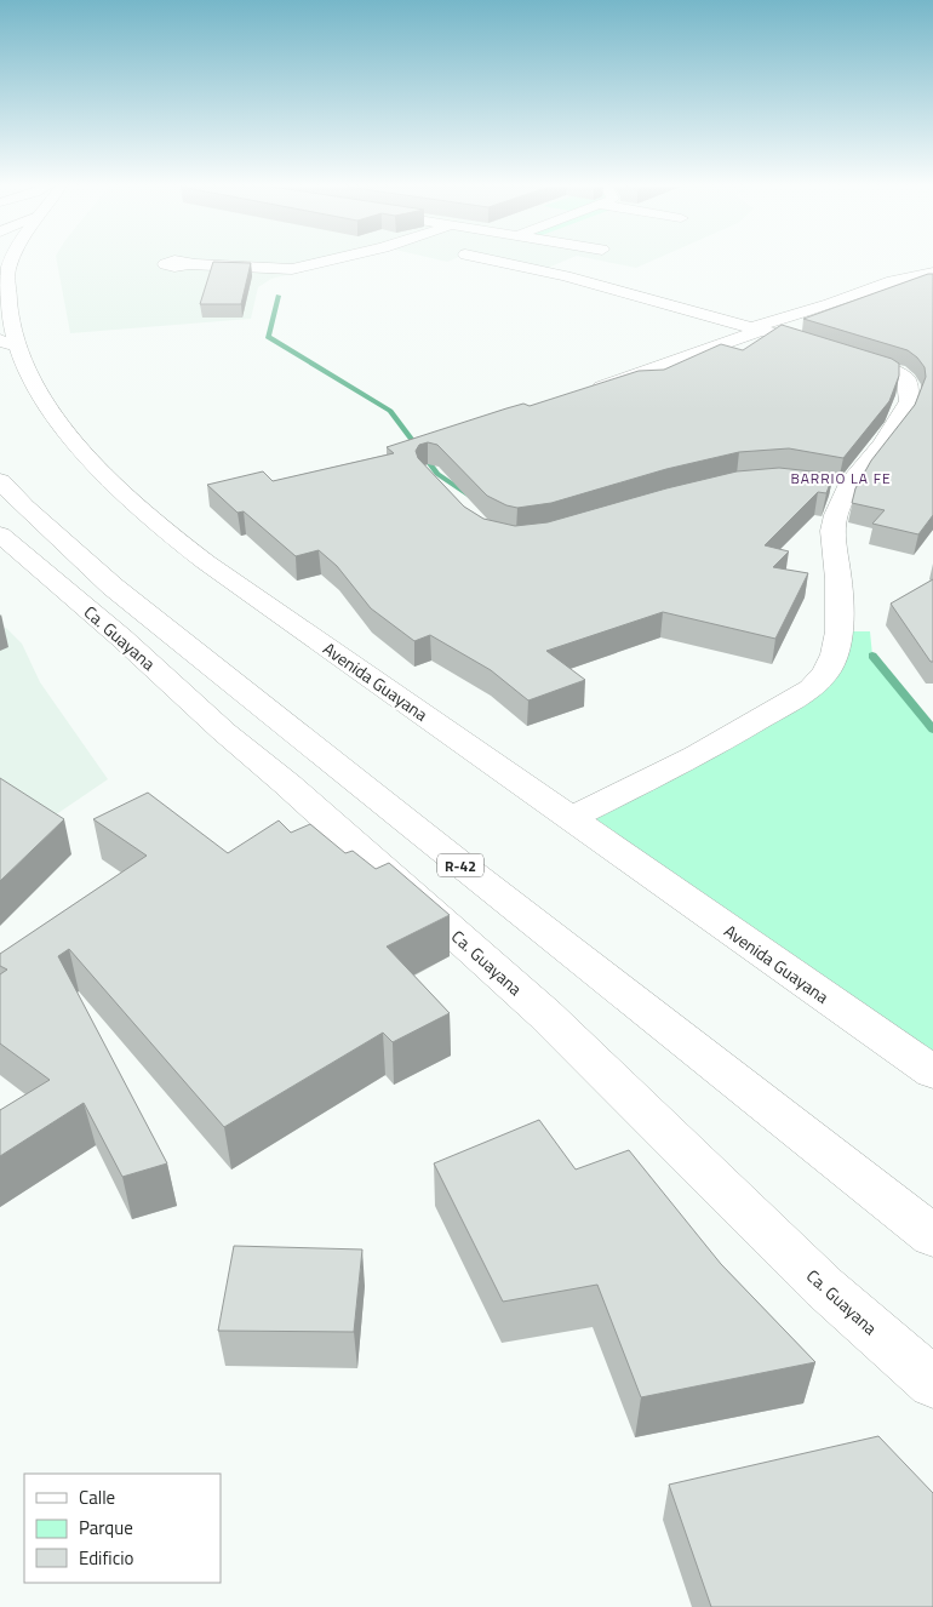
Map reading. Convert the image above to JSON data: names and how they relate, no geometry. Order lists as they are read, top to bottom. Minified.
{"streets":{"main road":["Ca. Guayana","Avenida Guayana","R-42"]},"districts":["BARRIO LA FE"],"legend":["Calle","Parque","Edificio"]}
